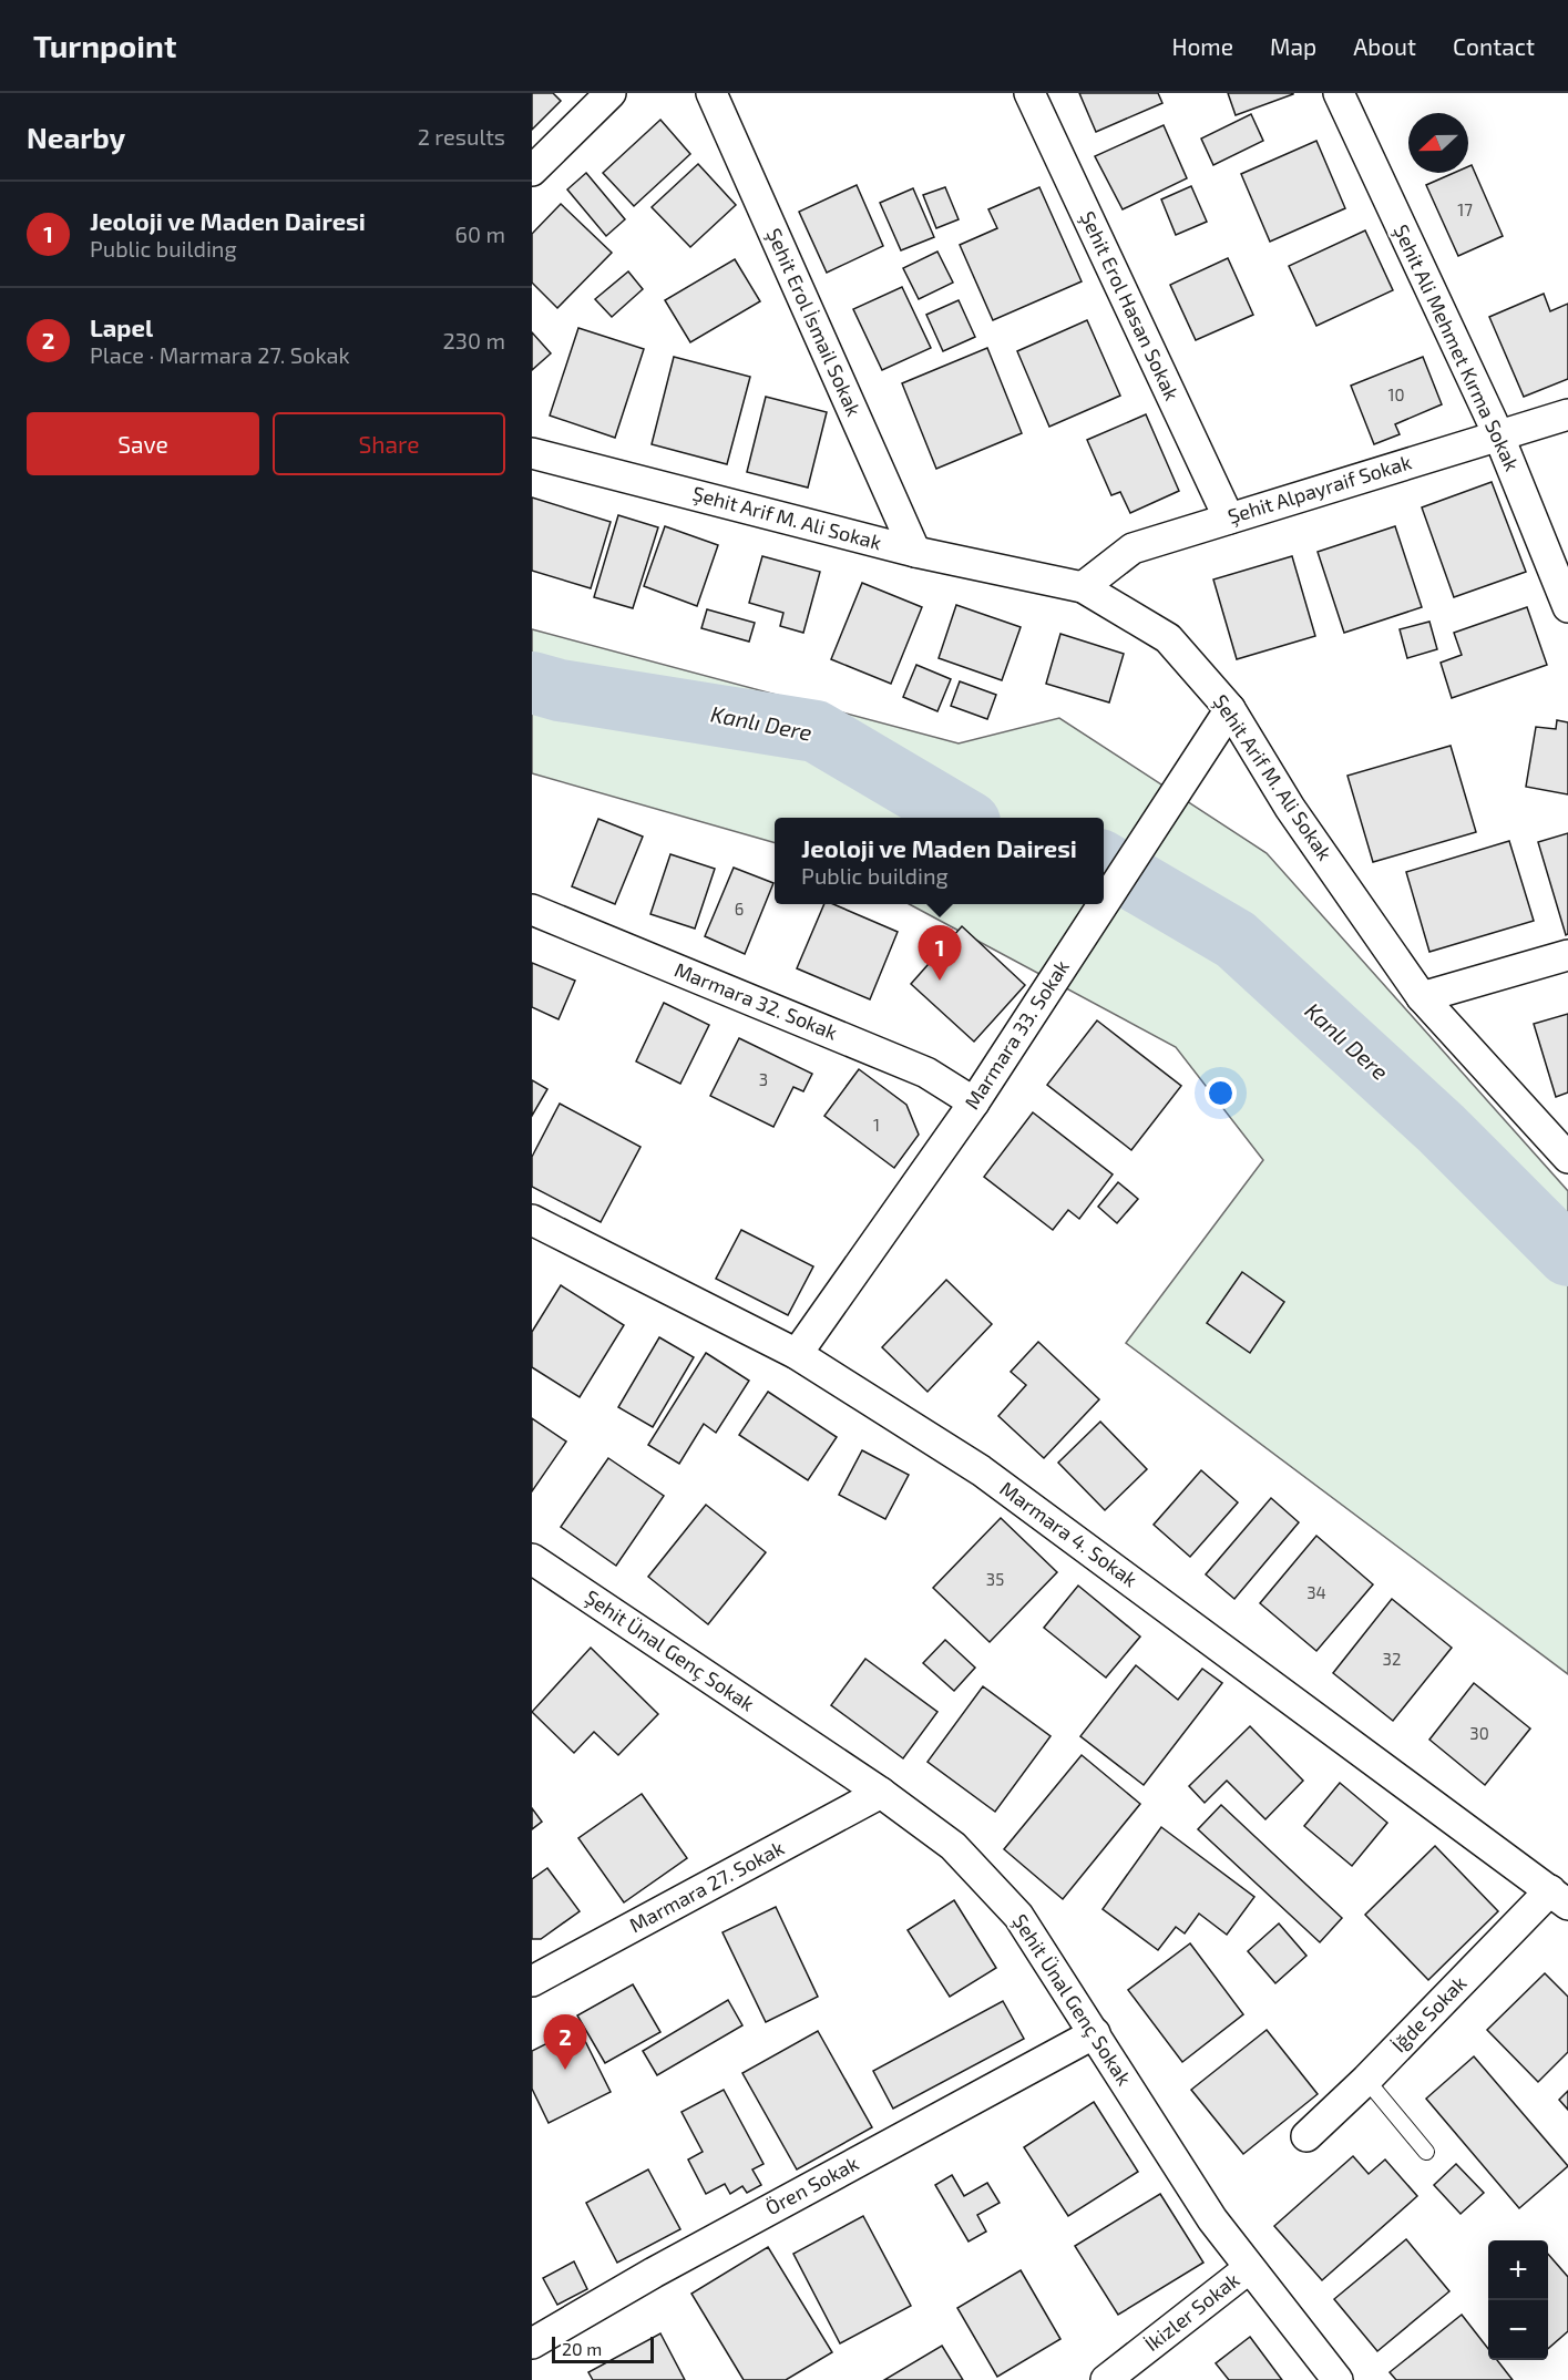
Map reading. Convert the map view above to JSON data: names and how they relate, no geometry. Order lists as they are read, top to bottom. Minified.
{"streets":{"street":["Şehit Erol Hasan Sokak","Şehit Erol İsmail Sokak","Şehit Ali Mehmet Kırma Sokak","Şehit Alpayraif Sokak","Şehit Arif M. Ali Sokak","Marmara 32. Sokak","Marmara 33. Sokak","Marmara 4. Sokak","Şehit Ünal Genç Sokak","Marmara 27. Sokak","İğde Sokak","Ören Sokak","İkizler Sokak"]},"crossings":[["Şehit Erol Hasan Sokak","Şehit Alpayraif Sokak"],["Şehit Erol İsmail Sokak","Şehit Arif M. Ali Sokak"],["Şehit Ali Mehmet Kırma Sokak","Şehit Alpayraif Sokak"],["Şehit Alpayraif Sokak","Şehit Arif M. Ali Sokak"],["Şehit Arif M. Ali Sokak","Marmara 33. Sokak"],["Marmara 32. Sokak","Marmara 33. Sokak"],["Marmara 33. Sokak","Marmara 4. Sokak"],["Marmara 4. Sokak","İğde Sokak"],["Şehit Ünal Genç Sokak","Marmara 27. Sokak"],["Şehit Ünal Genç Sokak","Ören Sokak"],["Şehit Ünal Genç Sokak","İkizler Sokak"]],"water":["Kanlı Dere"],"house_numbers":["17","10","6","3","1","35","34","32","30"],"scale_bar":"20 m","north":"left","page":{"header":"Turnpoint","nav":["Home","Map","About","Contact"],"heading":["Nearby","2 results"],"list":[{"mark":"1","name":"Jeoloji ve Maden Dairesi","note":"Public building","value":"60 m"},{"mark":"2","name":"Lapel","note":"Place · Marmara 27. Sokak","value":"230 m"}],"buttons":["Save","Share"],"popup":["Jeoloji ve Maden Dairesi","Public building"],"pins":["1","2"],"map_buttons":["+","−"],"scale":"20 m"}}
